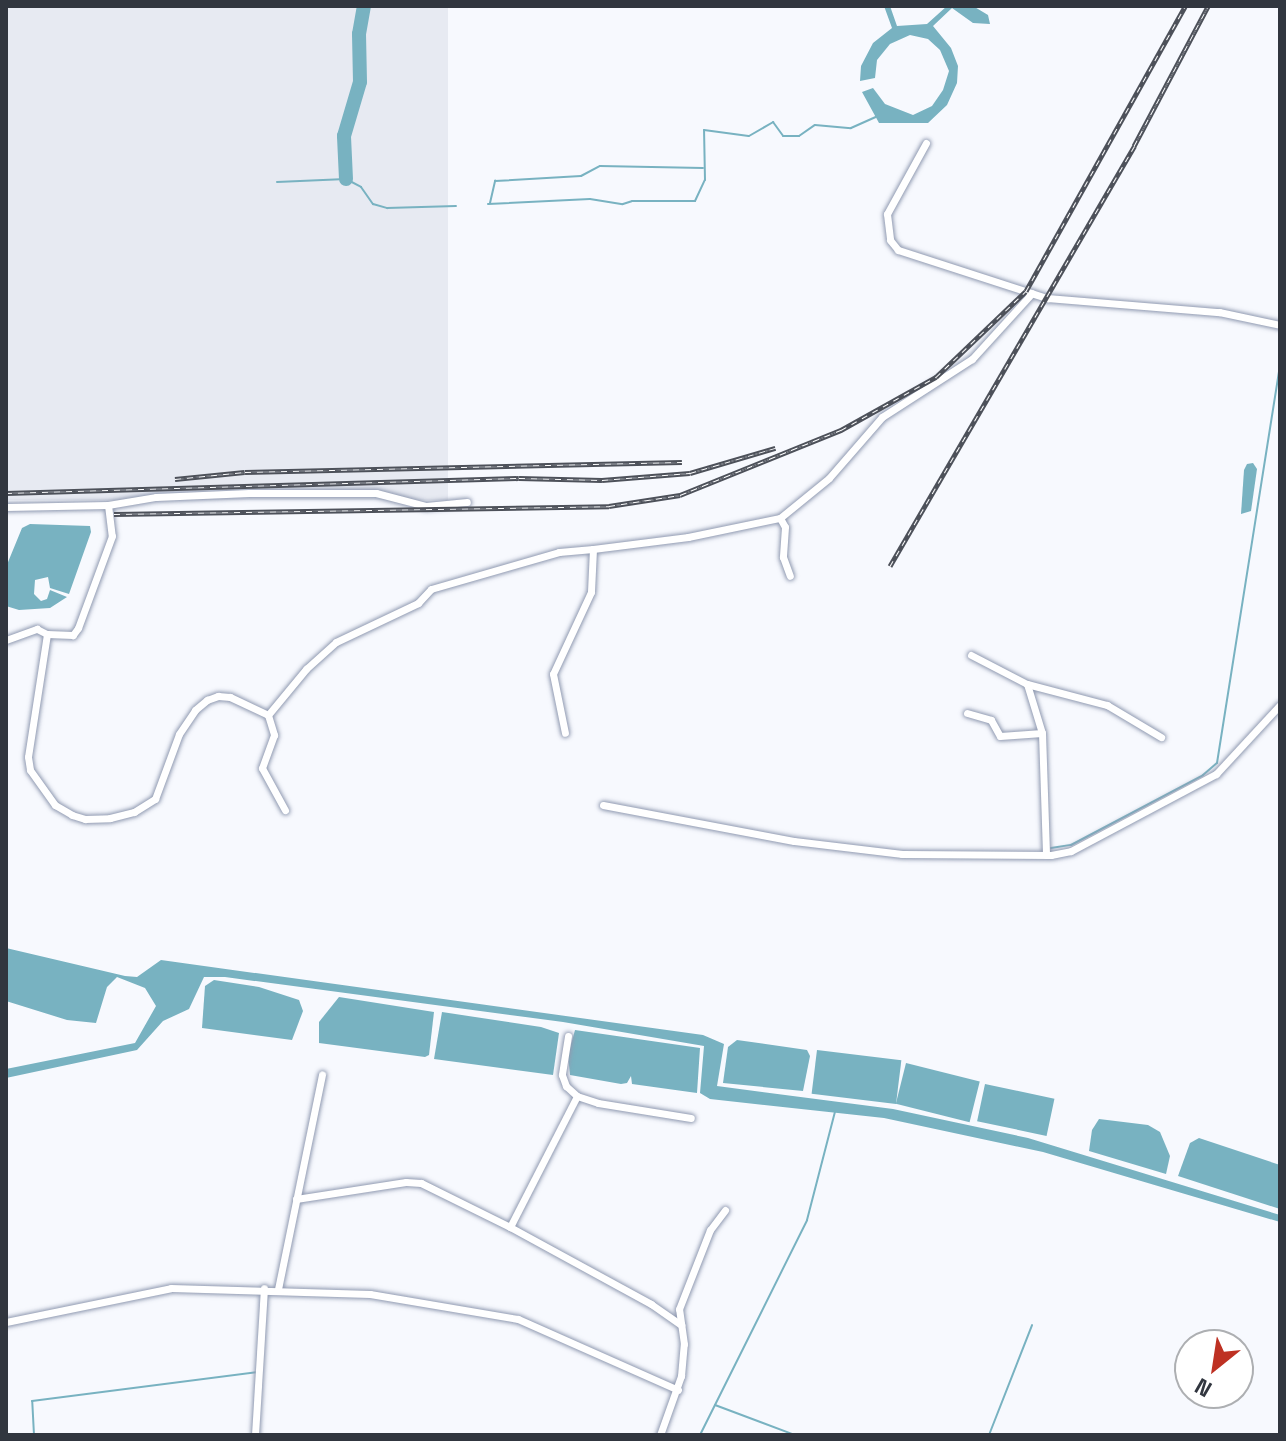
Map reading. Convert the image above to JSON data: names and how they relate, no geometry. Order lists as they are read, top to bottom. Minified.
{"north":"bottom left"}
